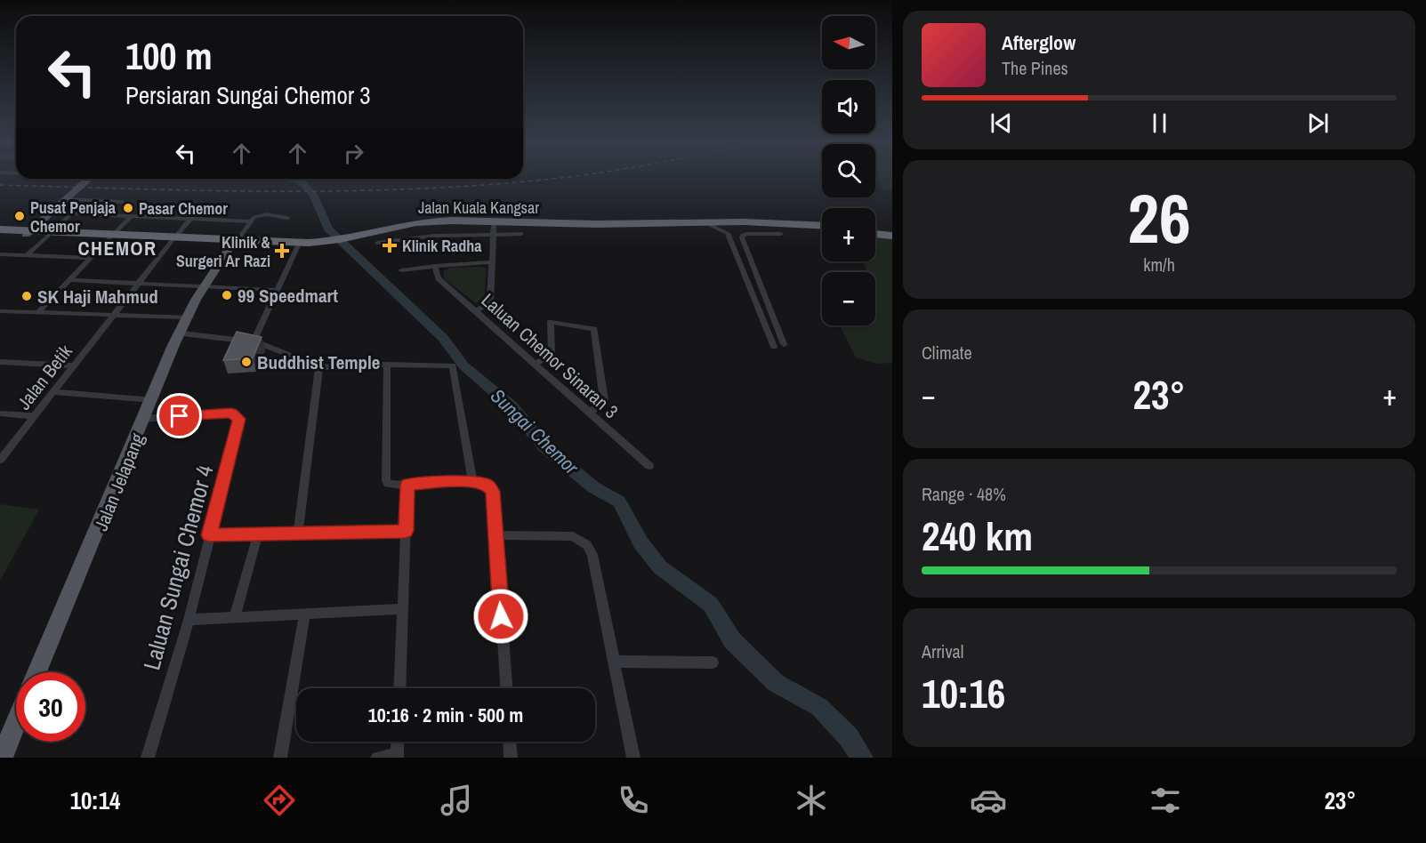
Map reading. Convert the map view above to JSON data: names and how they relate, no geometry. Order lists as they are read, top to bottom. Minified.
{"streets":{"highway":["Jalan Kuala Kangsar"],"main road":["Jalan Jelapang"],"street":["Laluan Chemor Sinaran 3","Jalan Betik","Laluan Sungai Chemor 4"]},"crossings":[["Jalan Kuala Kangsar","Jalan Betik"],["Jalan Kuala Kangsar","Jalan Jelapang"],["Jalan Jelapang","Laluan Sungai Chemor 4"]],"districts":["CHEMOR"],"water":["Sungai Chemor"],"places":{"other":["Pasar Chemor","Pusat Penjaja Chemor","99 Speedmart","SK Haji Mahmud","Buddhist Temple"],"health":["Klinik Radha","Klinik & Surgeri Ar Razi"]},"north":"left","page":{"map_buttons":["+","−"],"turn":["100 m","Persiaran Sungai Chemor 3"],"song":["Afterglow","The Pines"],"tile":[["26","km/h"],"Climate",["Range · 48%","240 km"],["Arrival","10:16"]],"heat":["−","23°","+"],"limit":"30","trip":"10:16 · 2 min · 500 m","tabs":["10:14","23°"]}}
